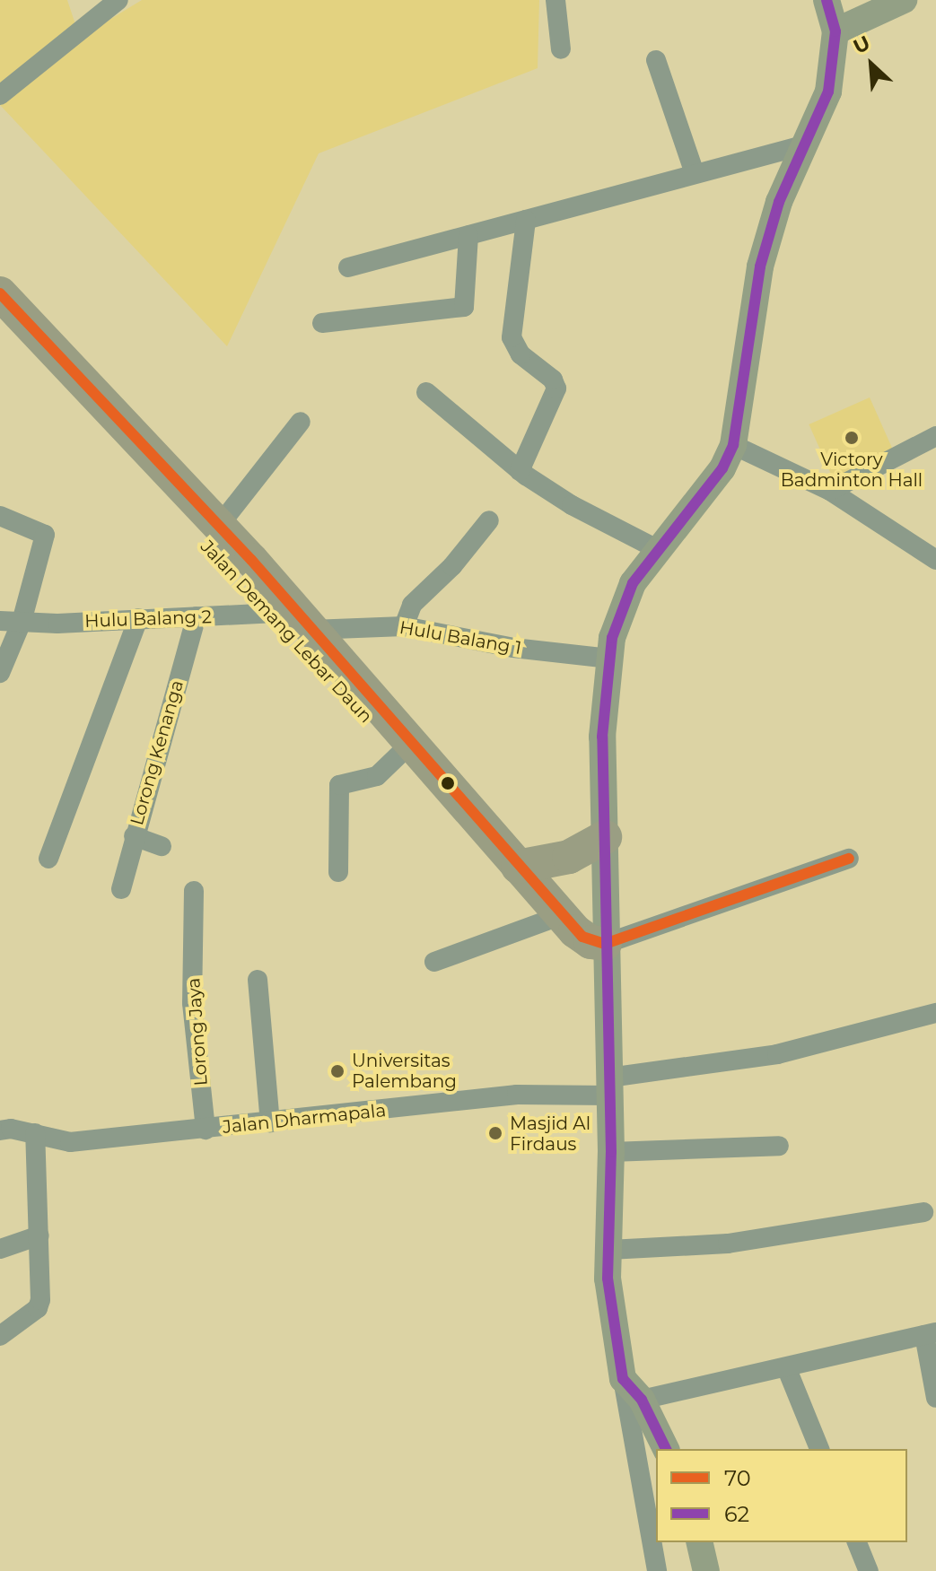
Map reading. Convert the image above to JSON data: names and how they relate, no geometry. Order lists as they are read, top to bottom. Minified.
{"streets":{"highway":["Jalan Demang Lebar Daun"],"street":["Hulu Balang 2","Hulu Balang 1","Lorong Kenanga","Lorong Jaya","Jalan Dharmapala"]},"crossings":[["Hulu Balang 2","Jalan Demang Lebar Daun"],["Hulu Balang 2","Hulu Balang 1"],["Hulu Balang 2","Lorong Kenanga"],["Jalan Demang Lebar Daun","Hulu Balang 1"],["Lorong Jaya","Jalan Dharmapala"]],"places":["Victory Badminton Hall","Universitas Palembang","Masjid Al Firdaus"],"lines":["transit line 62","transit line 70"],"legend":["70","62"],"north":"top left"}
